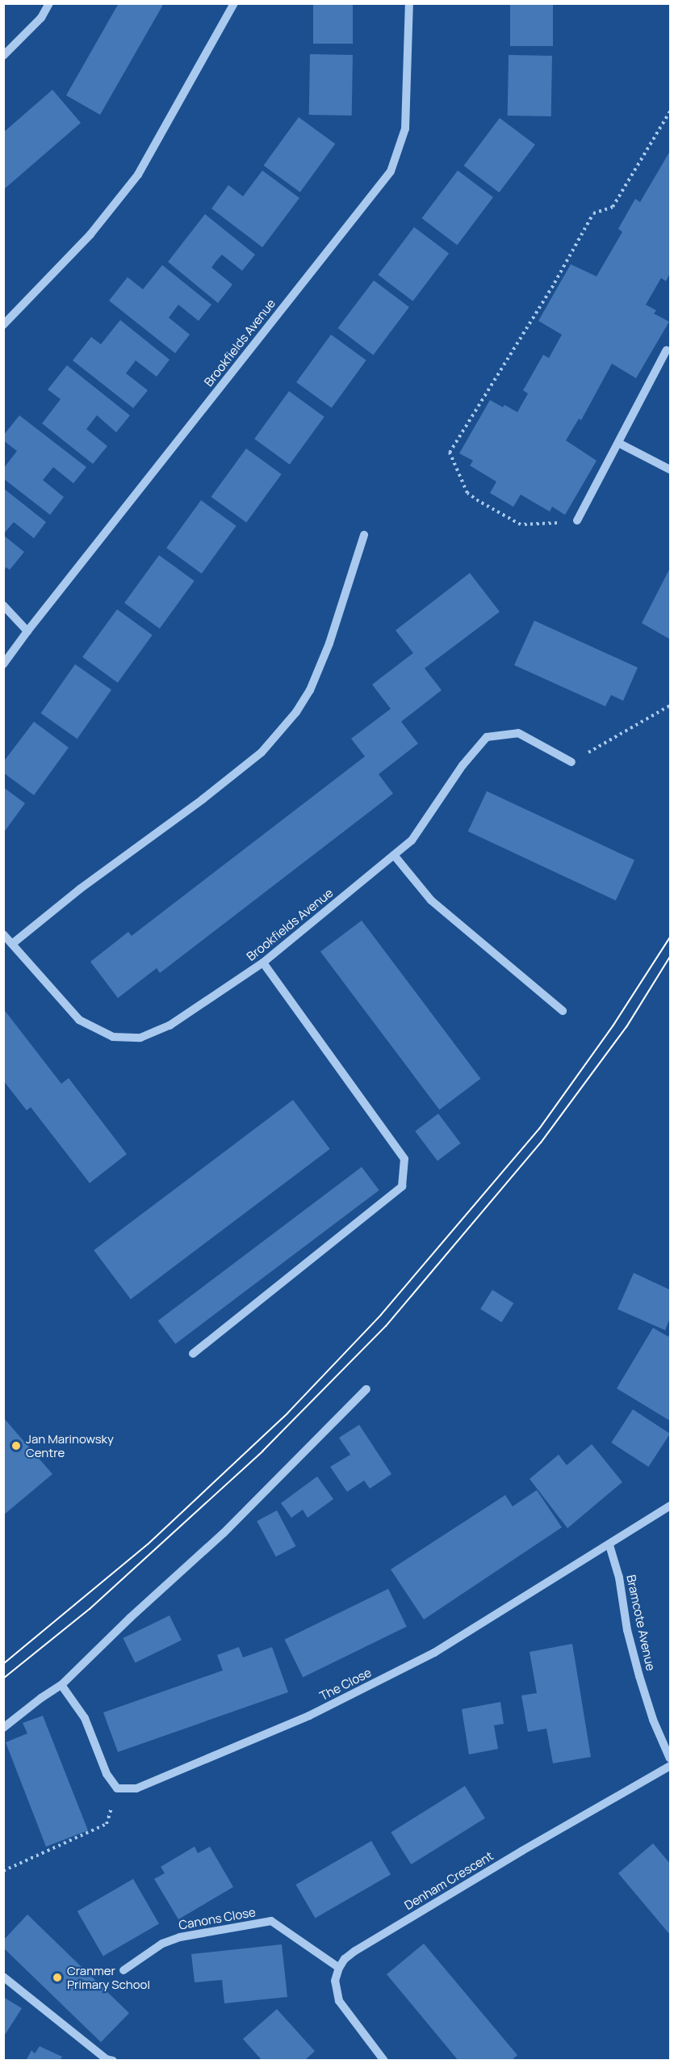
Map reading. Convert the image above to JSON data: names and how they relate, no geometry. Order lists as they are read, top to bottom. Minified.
{"streets":{"street":["Brookfields Avenue","Bramcote Avenue","The Close","Denham Crescent","Canons Close"]},"crossings":[["Bramcote Avenue","The Close"],["Denham Crescent","Canons Close"]],"places":["Jan Marinowsky Centre","Cranmer Primary School"]}
